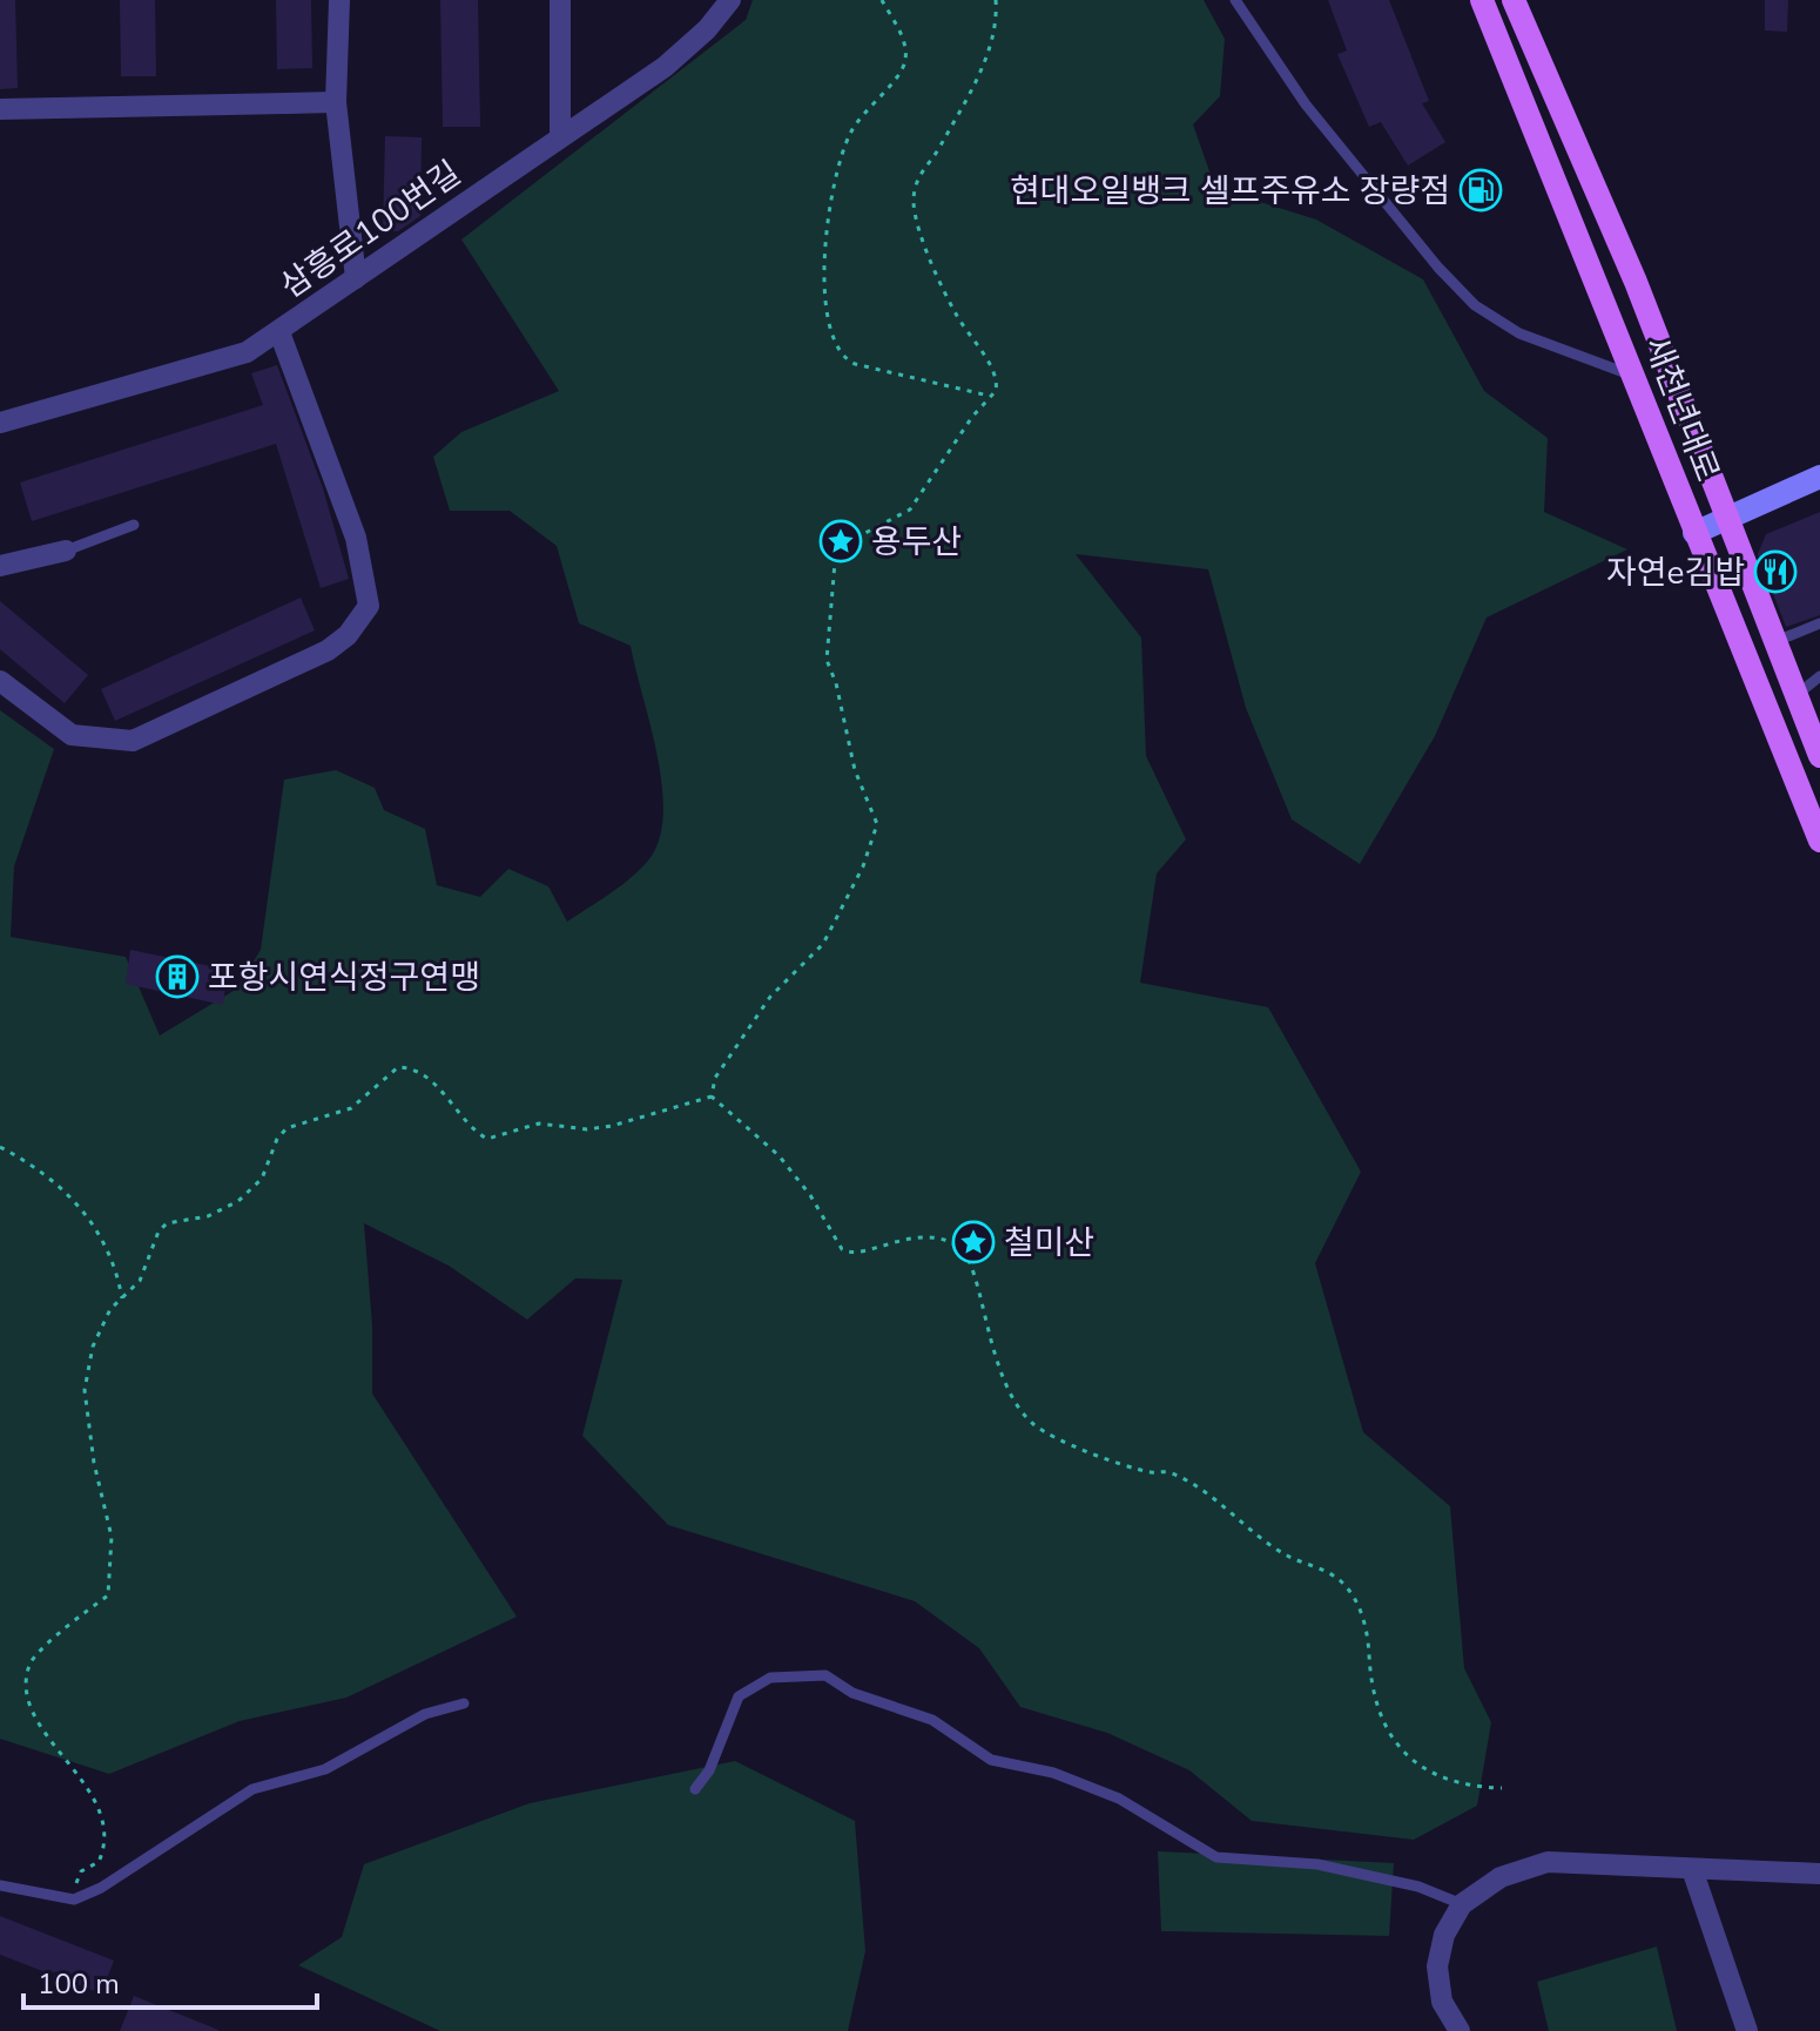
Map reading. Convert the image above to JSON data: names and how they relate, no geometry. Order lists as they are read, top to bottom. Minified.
{"streets":{"main road":["새천년대로"],"street":["삼흥로100번길"]},"places":{"fuel station":["현대오일뱅크 셀프주유소 장량점"],"place":["용두산","철미산"],"restaurant":["자연e김밥"],"building":["포항시연식정구연맹"]},"scale_bar":"100 m"}
